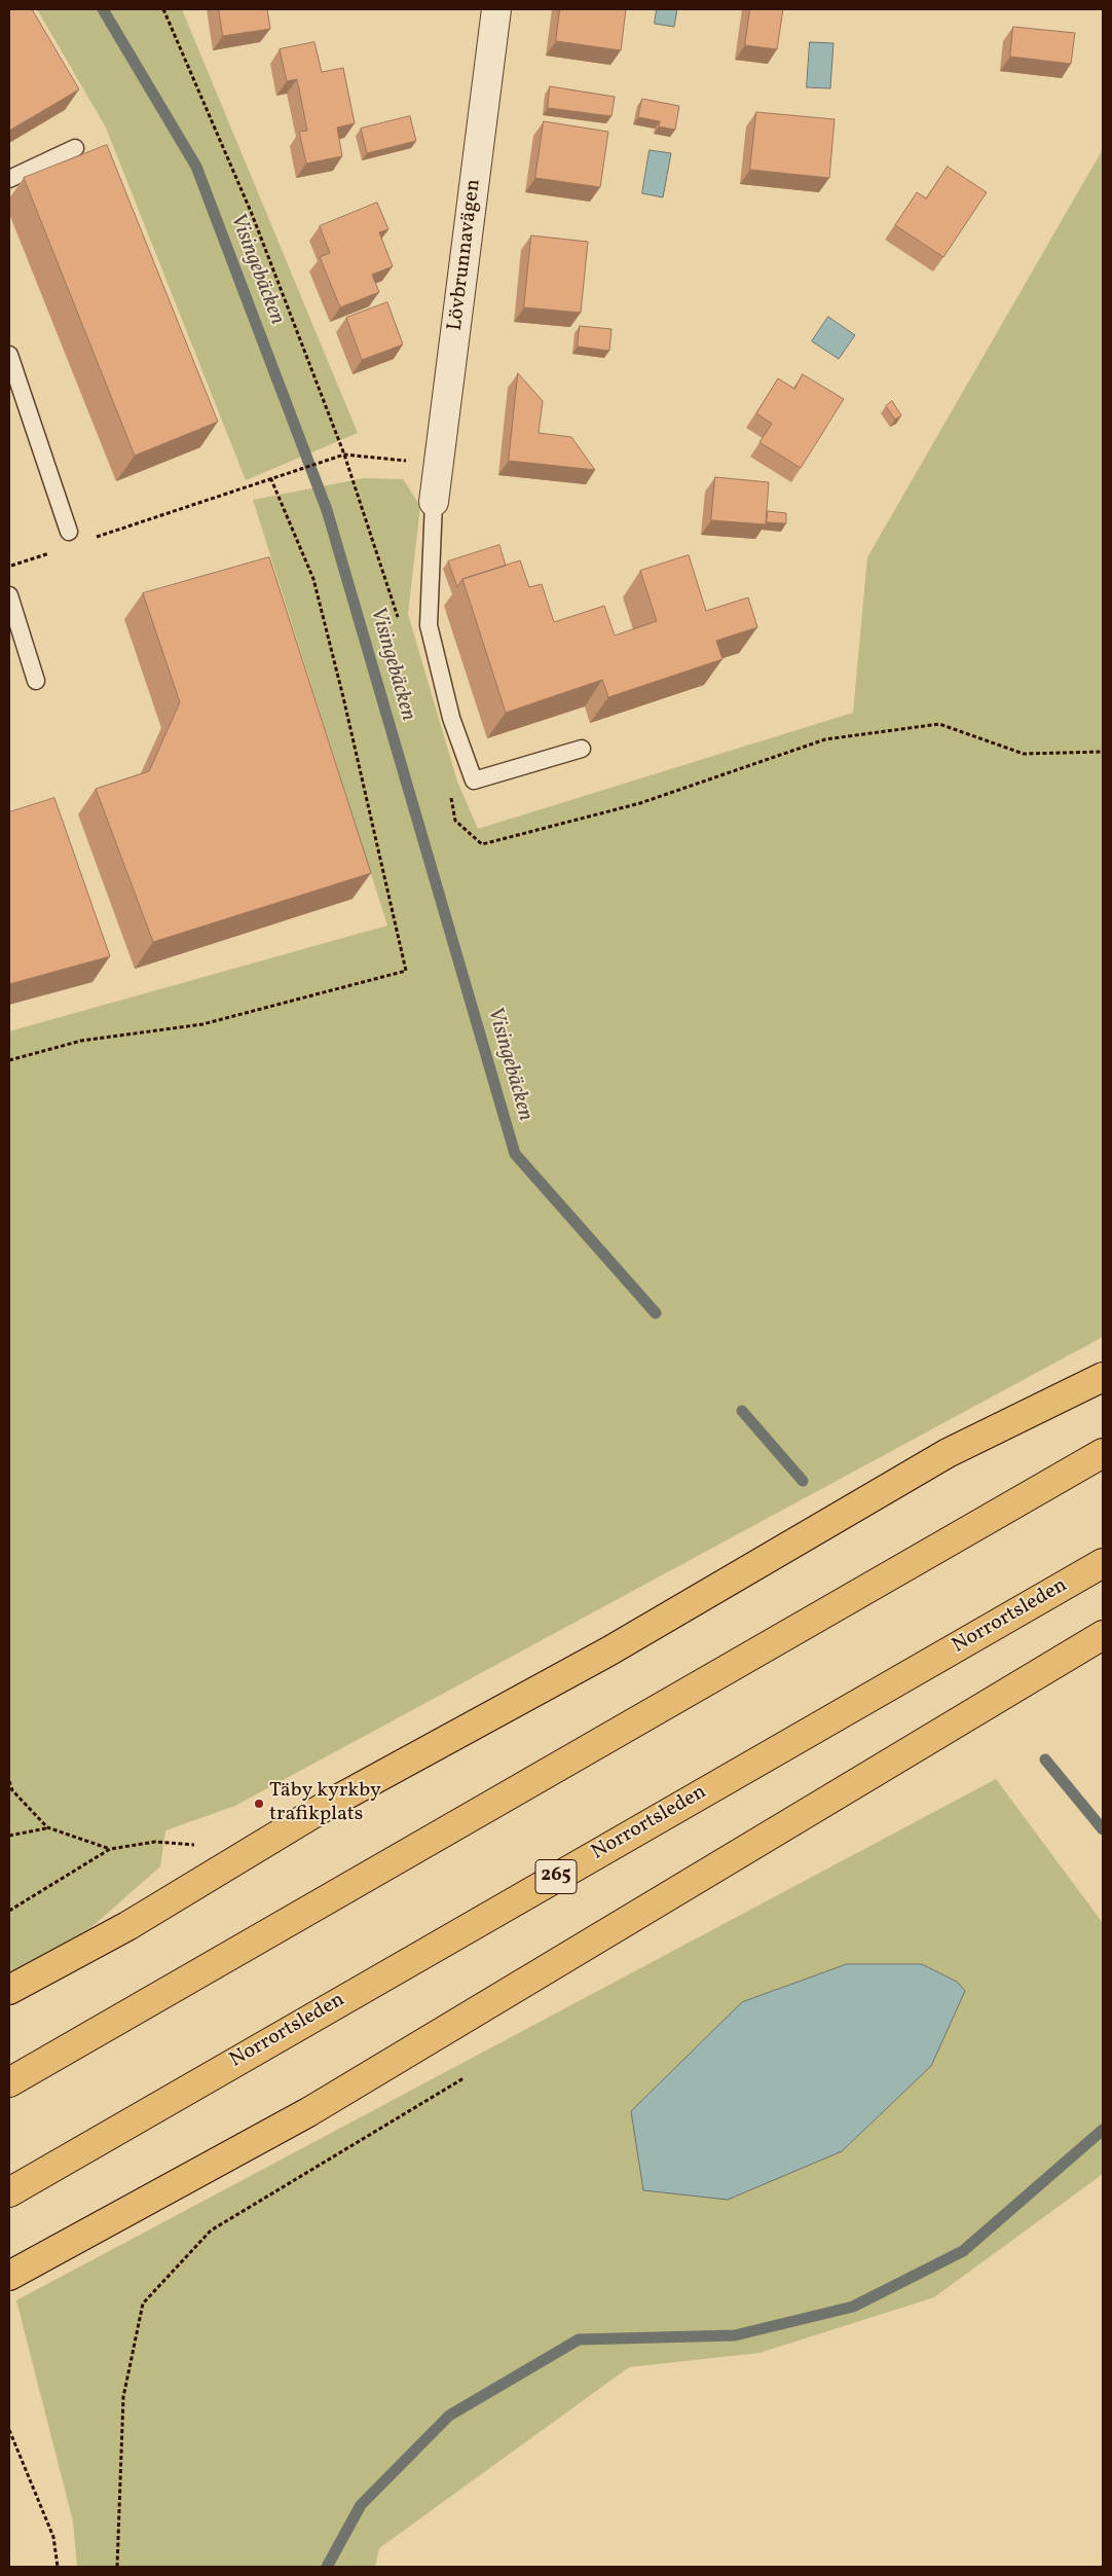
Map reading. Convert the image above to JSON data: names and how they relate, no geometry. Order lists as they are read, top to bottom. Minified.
{"streets":{"highway":["Norrortsleden","265"],"street":["Lövbrunnavägen"]},"water":["Visingebäcken"],"places":["Täby kyrkby trafikplats"]}
